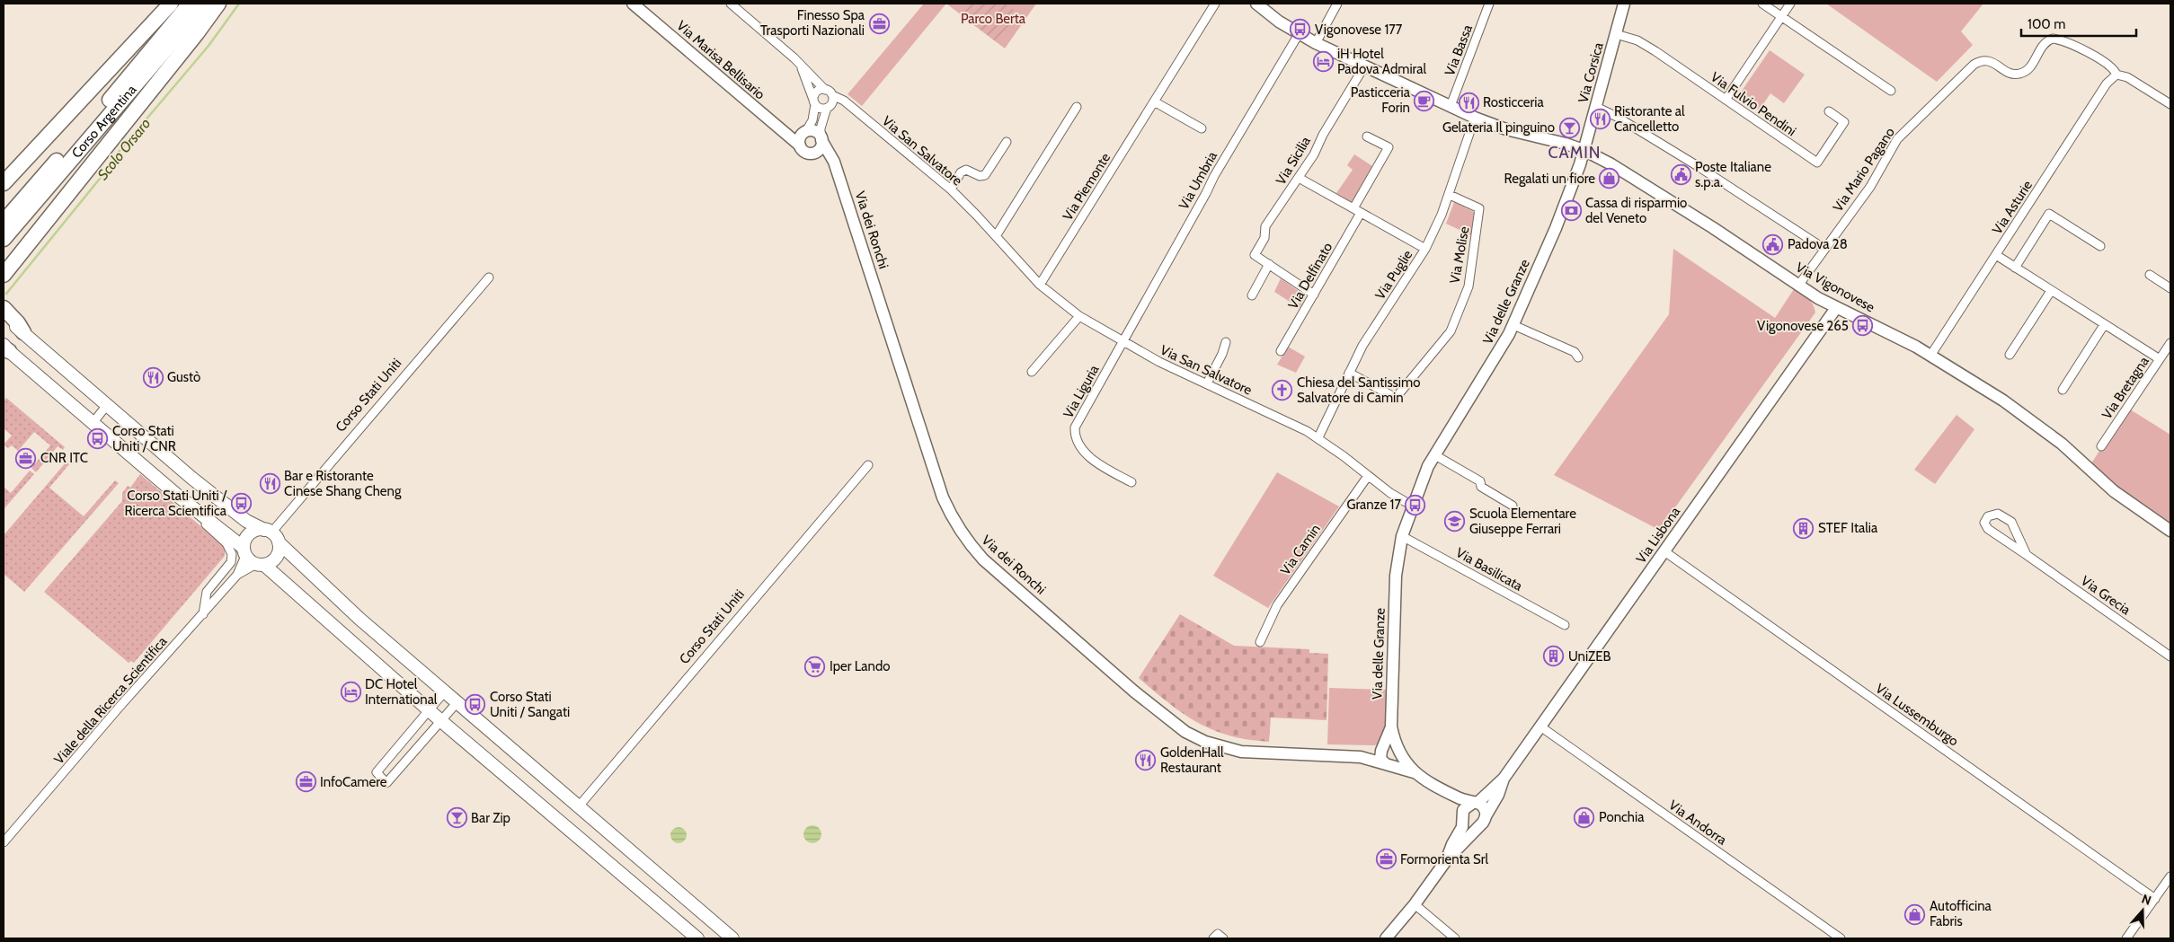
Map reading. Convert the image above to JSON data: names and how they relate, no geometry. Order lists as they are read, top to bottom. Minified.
{"streets":{"highway":["Corso Argentina"],"street":["Via Bassa","Via Marisa Bellisario","Via Corsica","Via Fulvio Pendini","Via San Salvatore","Via Sicilia","Via Mario Pagano","Via Umbria","Via Piemonte","Via Asturie","Via dei Ronchi","Via Molise","Via Puglie","Via Delfinato","Via Vigonovese","Via delle Granze","Via Bretagna","Via Liguria","Corso Stati Uniti","Via Lisbona","Via Camin","Via Basilicata","Via Grecia","Viale della Ricerca Scientifica","Via Lussemburgo","Via Andorra"]},"crossings":[["Via Bassa","Via Vigonovese"],["Via Marisa Bellisario","Via dei Ronchi"],["Via Corsica","Via Fulvio Pendini"],["Via Corsica","Via Vigonovese"],["Via Corsica","Via delle Granze"],["Via San Salvatore","Via Umbria"],["Via San Salvatore","Via Piemonte"],["Via San Salvatore","Via Puglie"],["Via San Salvatore","Via delle Granze"],["Via San Salvatore","Via Liguria"],["Via San Salvatore","Via Camin"],["Via Sicilia","Via Delfinato"],["Via Sicilia","Via Vigonovese"],["Via Mario Pagano","Via Asturie"],["Via Mario Pagano","Via Vigonovese"],["Via Umbria","Via Vigonovese"],["Via Umbria","Via Liguria"],["Via Asturie","Via Vigonovese"],["Via dei Ronchi","Via delle Granze"],["Via Molise","Via Puglie"],["Via Puglie","Via Vigonovese"],["Via Vigonovese","Via delle Granze"],["Via Vigonovese","Via Lisbona"],["Via delle Granze","Via Lisbona"],["Via delle Granze","Via Basilicata"],["Via Lisbona","Via Lussemburgo"],["Via Lisbona","Via Andorra"]],"districts":["CAMIN"],"water":["Scolo Orsaro"],"parks":["Parco Berta"],"places":{"office":["Finesso Spa Trasporti Nazionali","CNR ITC","InfoCamere","Formorienta Srl"],"bus stop":["Vigonovese 177","Vigonovese 265","Corso Stati Uniti / CNR","Corso Stati Uniti / Ricerca Scientifica","Granze 17","Corso Stati Uniti / Sangati"],"hotel":["iH Hotel Padova Admiral","DC Hotel International"],"cafe":["Pasticceria Forin"],"restaurant":["Rosticceria","Ristorante al Cancelletto","Gustò","Bar e Ristorante Cinese Shang Cheng","GoldenHall Restaurant"],"bar":["Gelateria Il pinguino","Bar Zip"],"public building":["Poste Italiane s.p.a.","Padova 28"],"shop":["Regalati un fiore","Ponchia","Autofficina Fabris"],"bank":["Cassa di risparmio del Veneto"],"church":["Chiesa del Santissimo Salvatore di Camin"],"school or university":["Scuola Elementare Giuseppe Ferrari"],"building":["STEF Italia","UniZEB"],"supermarket":["Iper Lando"]},"scale_bar":"100 m","north":"top"}
